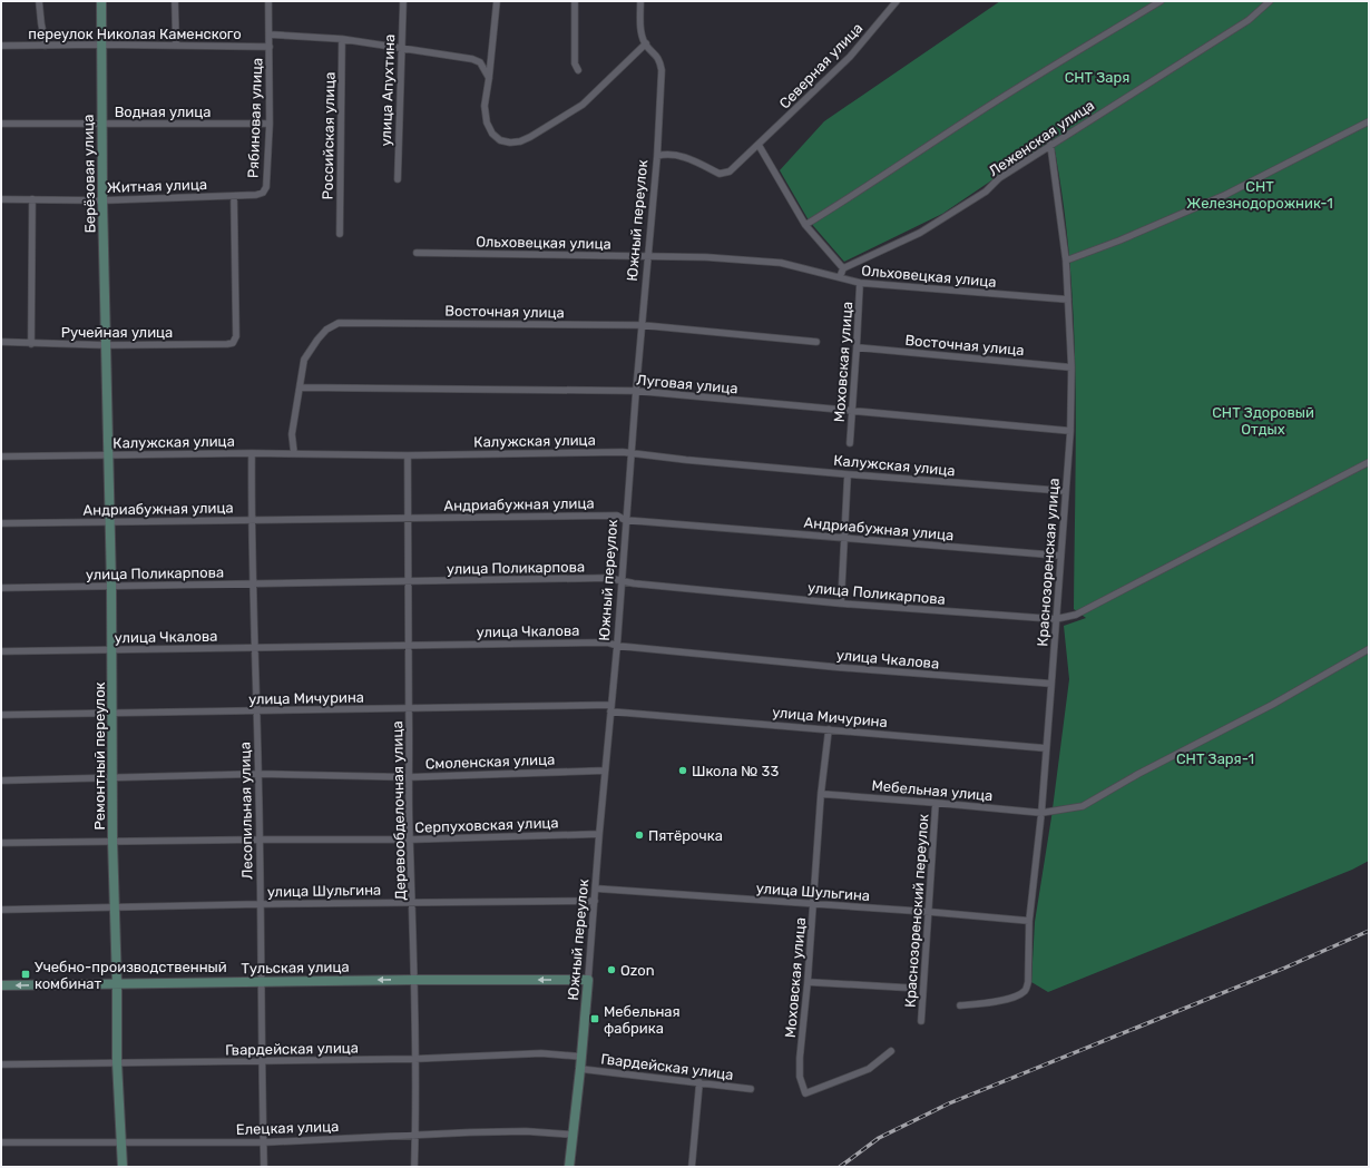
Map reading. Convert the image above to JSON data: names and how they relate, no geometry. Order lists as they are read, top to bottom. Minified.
{"streets":{"main road":["Берёзовая улица","Южный переулок","Ремонтный переулок","Тульская улица"],"street":["переулок Николая Каменского","Северная улица","улица Апухтина","Водная улица","Рябиновая улица","Российская улица","Леженская улица","Житная улица","Ольховецкая улица","Восточная улица","Ручейная улица","Моховская улица","Луговая улица","Калужская улица","Андриабужная улица","Краснозоренская улица","улица Поликарпова","улица Чкалова","улица Мичурина","Смоленская улица","Мебельная улица","Лесопильная улица","Деревообделочная улица","Серпуховская улица","улица Шульгина","Краснозоренский переулок","Гвардейская улица","Елецкая улица"]},"crossings":[["переулок Николая Каменского","Рябиновая улица"],["переулок Николая Каменского","Берёзовая улица"],["Северная улица","Южный переулок"],["Водная улица","Рябиновая улица"],["Водная улица","Берёзовая улица"],["Рябиновая улица","Житная улица"],["Рябиновая улица","Ручейная улица"],["Леженская улица","Краснозоренская улица"],["Берёзовая улица","Житная улица"],["Берёзовая улица","Ручейная улица"],["Берёзовая улица","Ремонтный переулок"],["Южный переулок","Ольховецкая улица"],["Южный переулок","Восточная улица"],["Южный переулок","Луговая улица"],["Южный переулок","Калужская улица"],["Южный переулок","Андриабужная улица"],["Южный переулок","улица Поликарпова"],["Южный переулок","улица Чкалова"],["Южный переулок","улица Мичурина"],["Южный переулок","Смоленская улица"],["Южный переулок","Серпуховская улица"],["Южный переулок","улица Шульгина"],["Южный переулок","Тульская улица"],["Южный переулок","Гвардейская улица"],["Южный переулок","Елецкая улица"],["Ольховецкая улица","Моховская улица"],["Ольховецкая улица","Краснозоренская улица"],["Восточная улица","Моховская улица"],["Восточная улица","Луговая улица"],["Восточная улица","Калужская улица"],["Восточная улица","Краснозоренская улица"],["Ручейная улица","Ремонтный переулок"],["Моховская улица","Луговая улица"],["Моховская улица","улица Мичурина"],["Моховская улица","Мебельная улица"],["Моховская улица","улица Шульгина"],["Луговая улица","Краснозоренская улица"],["Калужская улица","Краснозоренская улица"],["Калужская улица","Ремонтный переулок"],["Калужская улица","Лесопильная улица"],["Калужская улица","Деревообделочная улица"],["Андриабужная улица","Краснозоренская улица"],["Андриабужная улица","Ремонтный переулок"],["Андриабужная улица","Лесопильная улица"],["Андриабужная улица","Деревообделочная улица"],["Краснозоренская улица","улица Поликарпова"],["Краснозоренская улица","улица Чкалова"],["Краснозоренская улица","улица Мичурина"],["Краснозоренская улица","Мебельная улица"],["Краснозоренская улица","улица Шульгина"],["улица Поликарпова","Ремонтный переулок"],["улица Поликарпова","Лесопильная улица"],["улица Поликарпова","Деревообделочная улица"],["улица Чкалова","Ремонтный переулок"],["улица Чкалова","Лесопильная улица"],["улица Чкалова","Деревообделочная улица"],["улица Мичурина","Ремонтный переулок"],["улица Мичурина","Лесопильная улица"],["улица Мичурина","Деревообделочная улица"],["Ремонтный переулок","Смоленская улица"],["Ремонтный переулок","Серпуховская улица"],["Ремонтный переулок","улица Шульгина"],["Ремонтный переулок","Тульская улица"],["Ремонтный переулок","Гвардейская улица"],["Ремонтный переулок","Елецкая улица"],["Смоленская улица","Лесопильная улица"],["Смоленская улица","Деревообделочная улица"],["Мебельная улица","Краснозоренский переулок"],["Лесопильная улица","Серпуховская улица"],["Лесопильная улица","улица Шульгина"],["Лесопильная улица","Тульская улица"],["Лесопильная улица","Гвардейская улица"],["Лесопильная улица","Елецкая улица"],["Деревообделочная улица","Серпуховская улица"],["Деревообделочная улица","улица Шульгина"],["Деревообделочная улица","Тульская улица"],["Деревообделочная улица","Гвардейская улица"],["Деревообделочная улица","Елецкая улица"],["улица Шульгина","Краснозоренский переулок"]],"one_way":["Тульская улица"],"parks":["СНТ Заря","СНТ Железнодорожник-1","СНТ Здоровый Отдых","СНТ Заря-1"],"places":{"other":["Школа № 33","Пятёрочка","Ozon"],"transit":["Учебно-производственный комбинат","Мебельная фабрика"]}}
